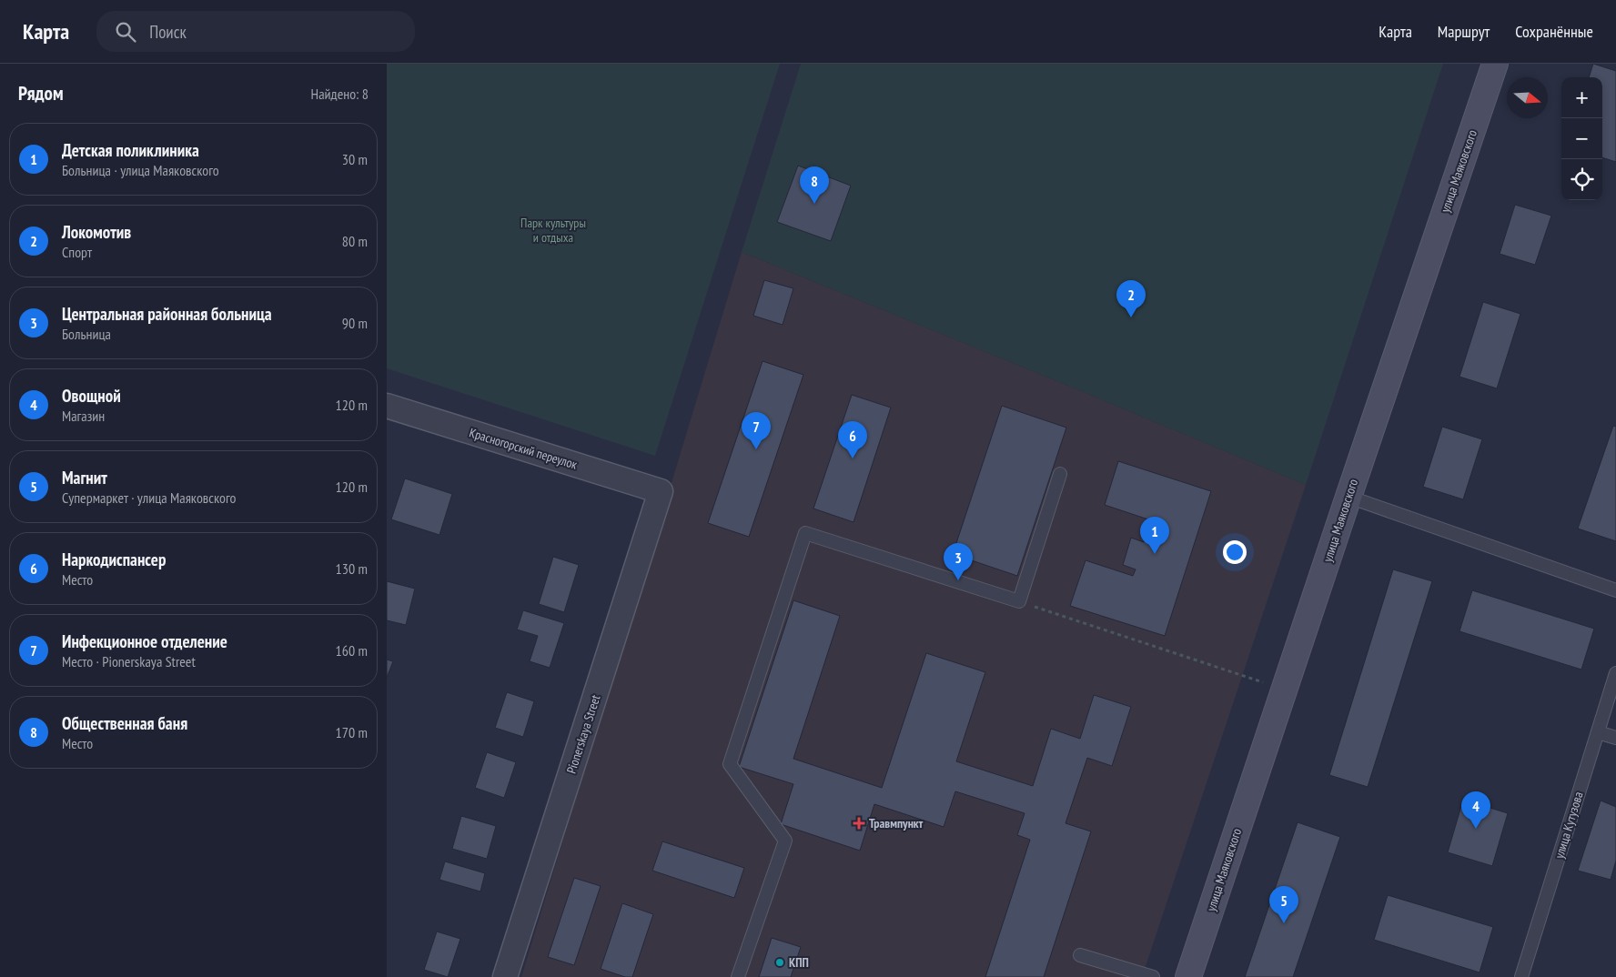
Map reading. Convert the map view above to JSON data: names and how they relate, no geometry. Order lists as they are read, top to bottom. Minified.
{"streets":{"main road":["улица Маяковского"],"street":["Красногорский переулок","Pionerskaya Street"],"lane":["улица Кутузова"]},"crossings":[["Красногорский переулок","Pionerskaya Street"]],"parks":["Парк культуры и отдыха"],"places":{"health":["Травмпункт"],"other":["КПП"]},"north":"right","page":{"header":"Карта","search":"Поиск","nav":["Карта","Маршрут","Сохранённые"],"heading":["Рядом","Найдено: 8"],"map_buttons":["+","−"],"list":[{"mark":"1","name":"Детская поликлиника","note":"Больница · улица Маяковского","value":"30 m"},{"mark":"2","name":"Локомотив","note":"Спорт","value":"80 m"},{"mark":"3","name":"Центральная районная больница","note":"Больница","value":"90 m"},{"mark":"4","name":"Овощной","note":"Магазин","value":"120 m"},{"mark":"5","name":"Магнит","note":"Супермаркет · улица Маяковского","value":"120 m"},{"mark":"6","name":"Наркодиспансер","note":"Место","value":"130 m"},{"mark":"7","name":"Инфекционное отделение","note":"Место · Pionerskaya Street","value":"160 m"},{"mark":"8","name":"Общественная баня","note":"Место","value":"170 m"}],"pins":["8","2","7","6","1","3","4","5"]}}
